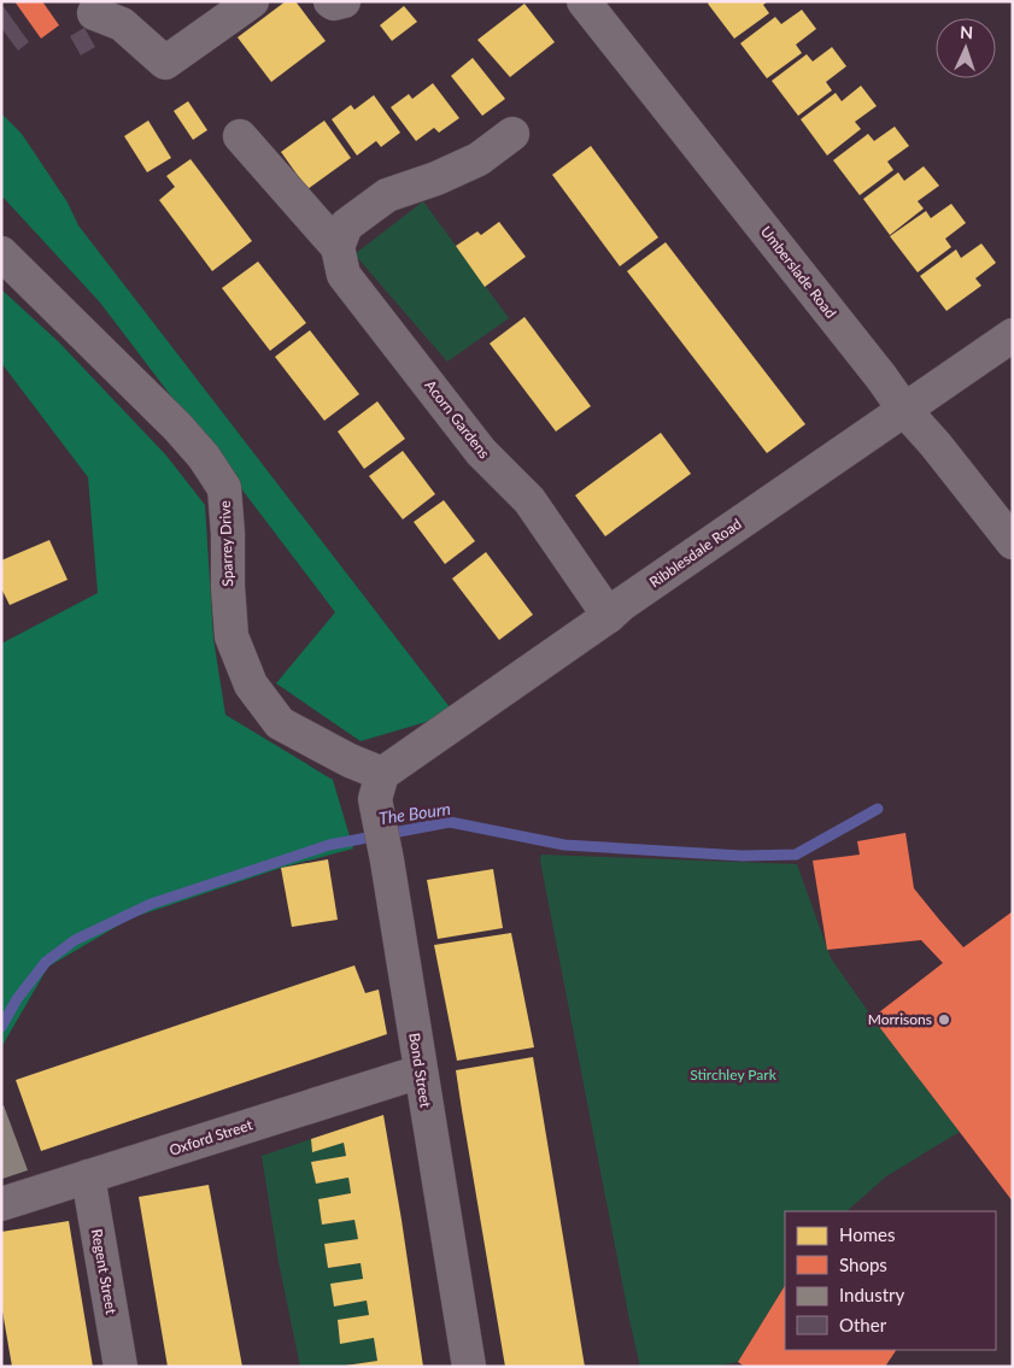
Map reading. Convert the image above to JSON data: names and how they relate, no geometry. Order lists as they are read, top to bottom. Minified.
{"streets":{"street":["Umberslade Road","Acorn Gardens","Sparrey Drive","Ribblesdale Road","Bond Street","Oxford Street","Regent Street"]},"crossings":[["Umberslade Road","Ribblesdale Road"],["Acorn Gardens","Ribblesdale Road"],["Sparrey Drive","Ribblesdale Road"],["Sparrey Drive","Bond Street"],["Ribblesdale Road","Bond Street"],["Bond Street","Oxford Street"],["Oxford Street","Regent Street"]],"water":["The Bourn"],"parks":["Stirchley Park"],"places":["Morrisons"],"legend":["Homes","Shops","Industry","Other"],"north":"top"}
